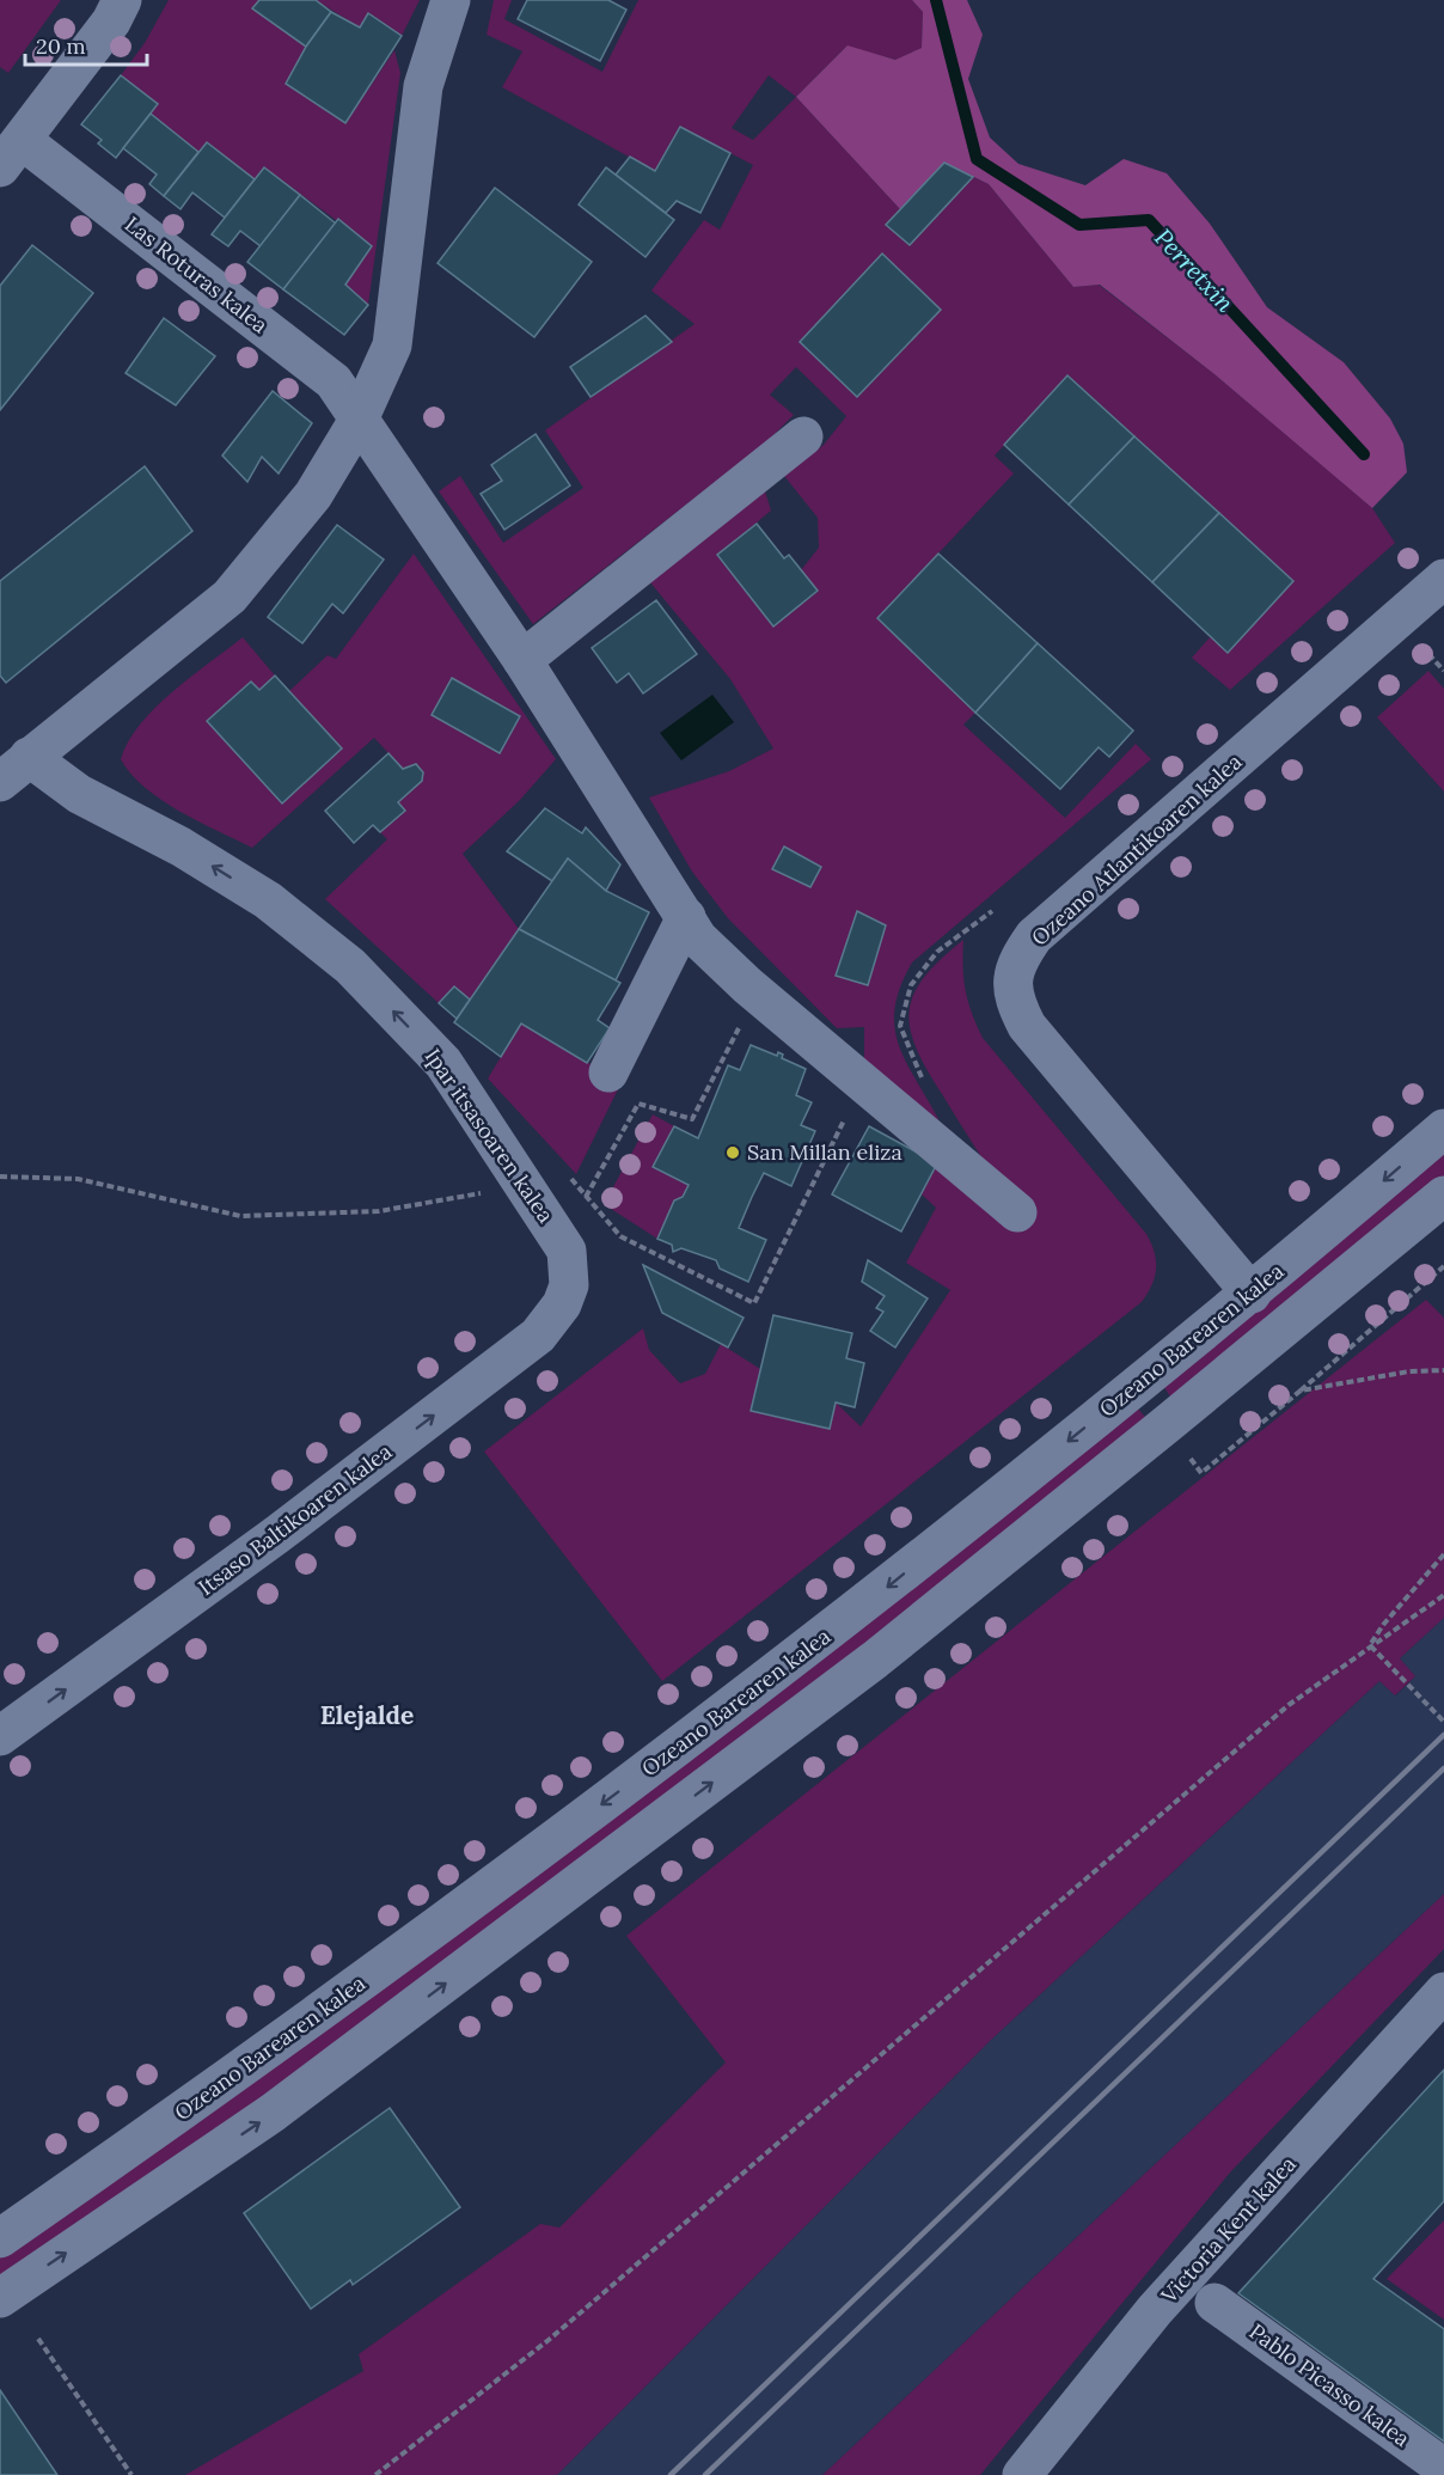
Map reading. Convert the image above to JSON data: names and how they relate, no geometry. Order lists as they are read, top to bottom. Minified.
{"streets":{"street":["Las Roturas kalea","Ozeano Atlantikoaren kalea","Ipar itsasoaren kalea","Ozeano Barearen kalea","Itsaso Baltikoaren kalea","Victoria Kent kalea","Pablo Picasso kalea"]},"crossings":[["Ozeano Atlantikoaren kalea","Ozeano Barearen kalea"],["Ipar itsasoaren kalea","Itsaso Baltikoaren kalea"]],"one_way":["Ipar itsasoaren kalea","Itsaso Baltikoaren kalea"],"districts":["Elejalde"],"water":["Perretxin"],"places":["San Millan eliza"],"scale_bar":"20 m"}
